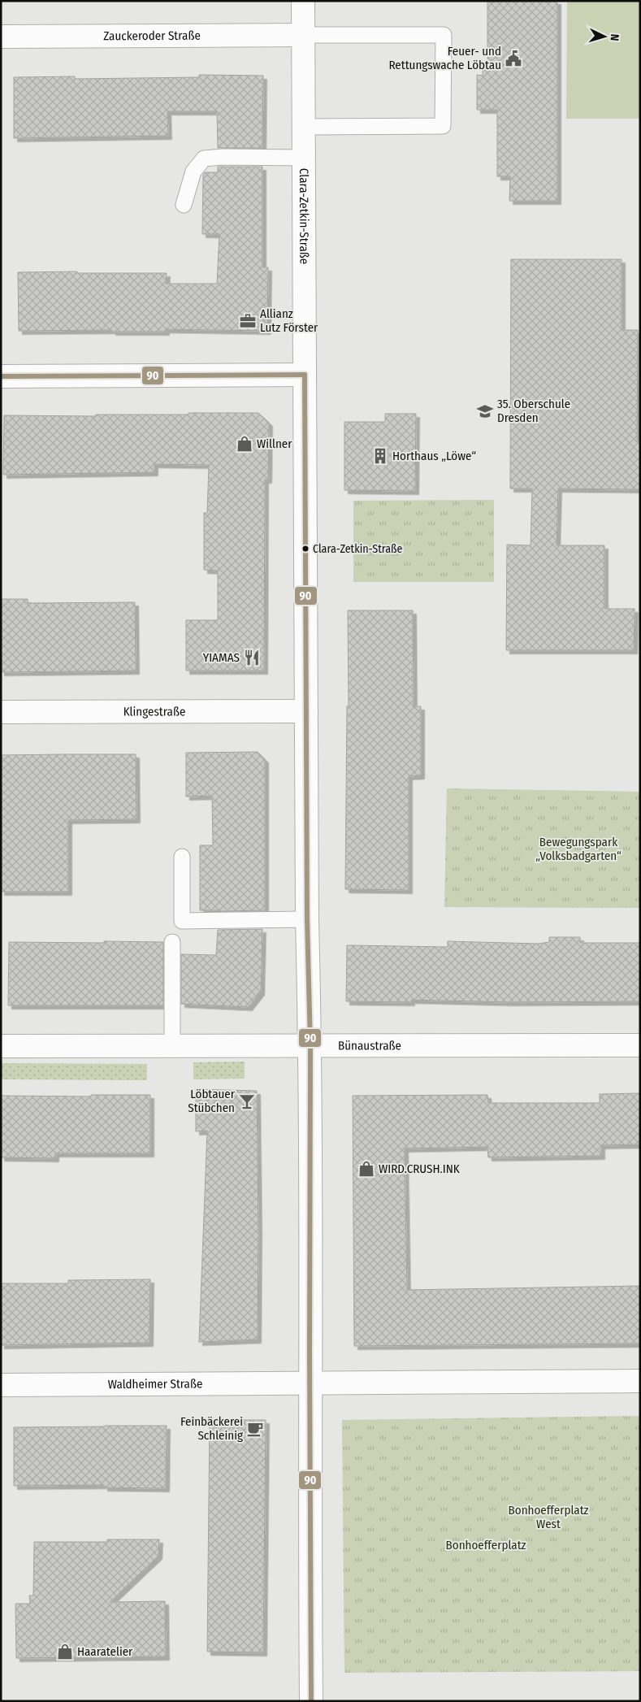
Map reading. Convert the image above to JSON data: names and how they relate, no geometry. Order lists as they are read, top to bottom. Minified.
{"streets":{"street":["Zauckeroder Straße","Clara-Zetkin-Straße","Klingestraße","Bünaustraße","Waldheimer Straße"]},"crossings":[["Zauckeroder Straße","Clara-Zetkin-Straße"],["Clara-Zetkin-Straße","Klingestraße"],["Clara-Zetkin-Straße","Bünaustraße"],["Clara-Zetkin-Straße","Waldheimer Straße"]],"parks":["Bewegungspark „Volksbadgarten“","Bonhoefferplatz West","Bonhoefferplatz"],"places":{"public building":["Feuer- und Rettungswache Löbtau"],"office":["Allianz Lutz Förster"],"school or university":["35. Oberschule Dresden"],"shop":["Willner","WIRD.CRUSH.INK","Haaratelier"],"building":["Horthaus „Löwe“"],"other":["Clara-Zetkin-Straße"],"restaurant":["YIAMAS"],"bar":["Löbtauer Stübchen"],"cafe":["Feinbäckerei Schleinig"]},"lines":["transit line 90"],"north":"right"}
